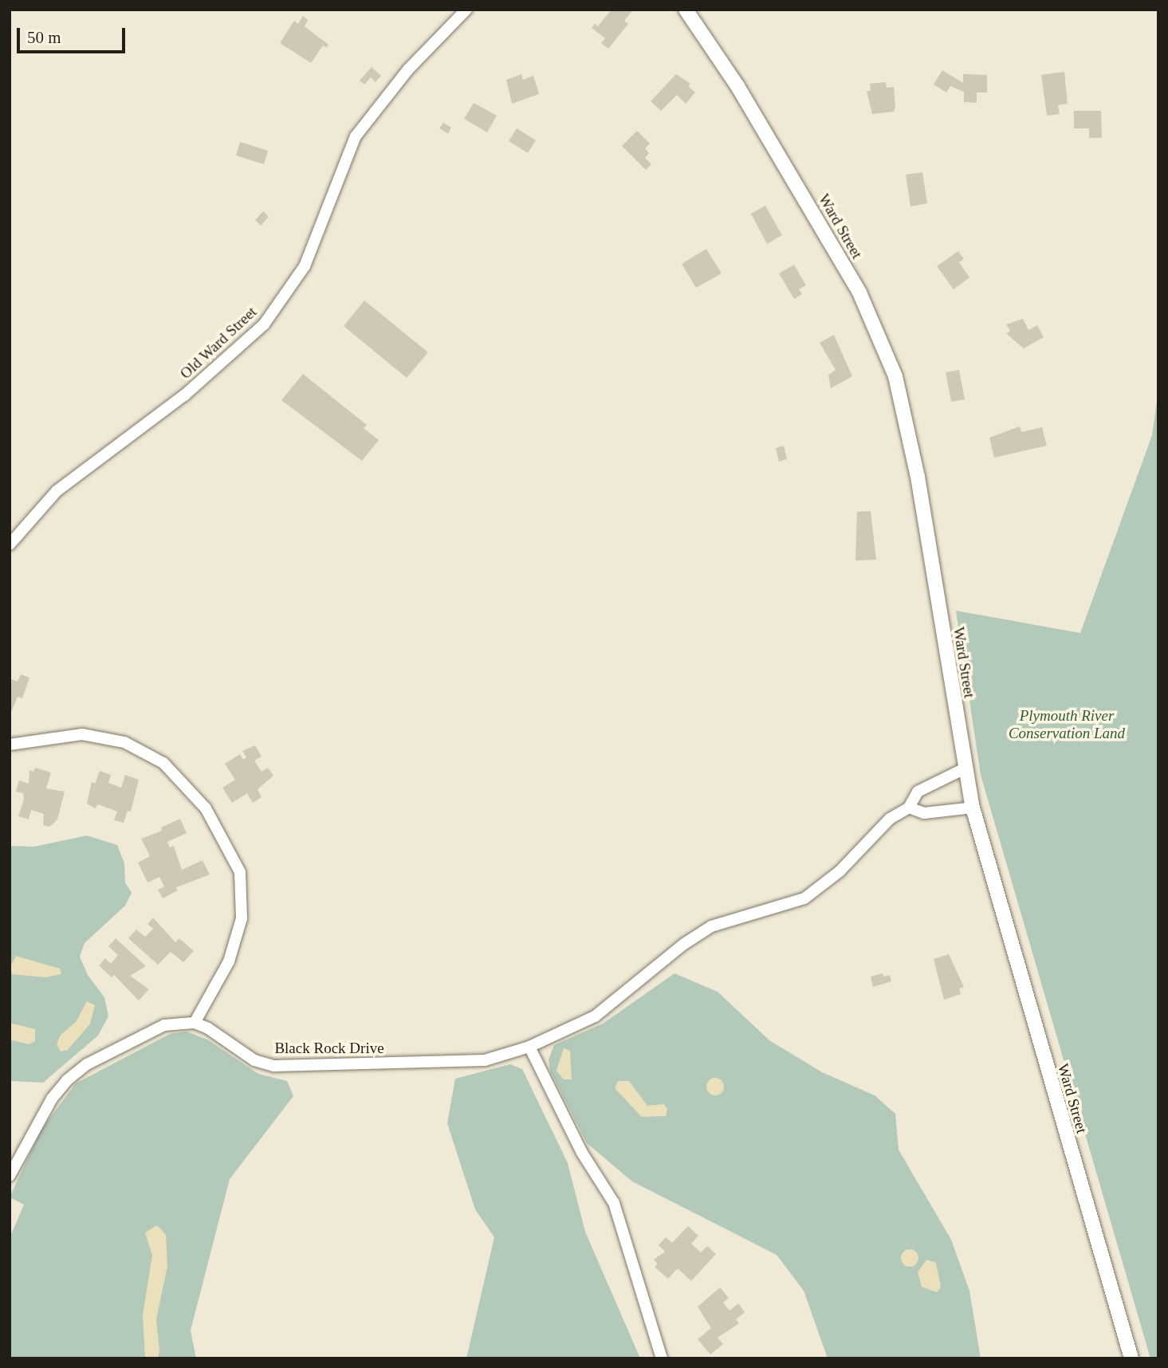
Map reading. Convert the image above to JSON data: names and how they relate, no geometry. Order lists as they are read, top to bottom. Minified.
{"streets":{"street":["Ward Street","Old Ward Street","Black Rock Drive"]},"crossings":[["Ward Street","Black Rock Drive"]],"parks":["Plymouth River Conservation Land"],"scale_bar":"50 m"}
